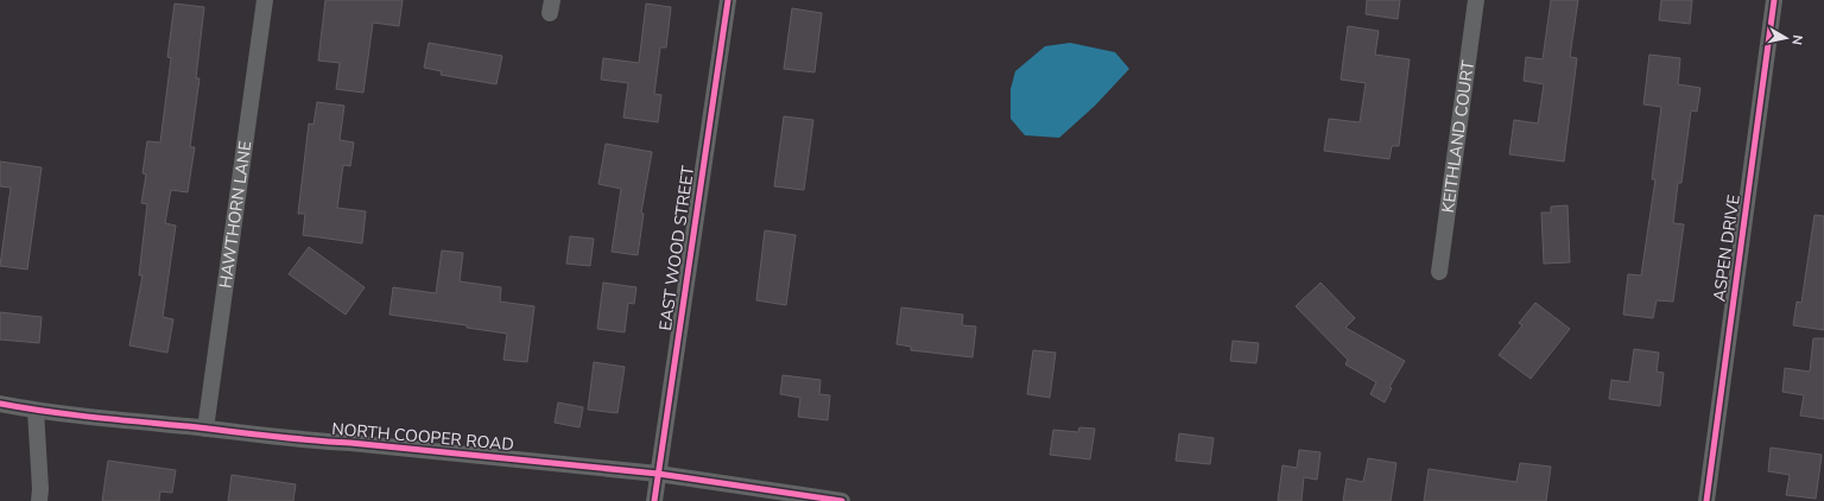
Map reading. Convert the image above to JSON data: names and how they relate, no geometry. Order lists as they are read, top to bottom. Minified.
{"streets":{"street":["KEITHLAND COURT","HAWTHORN LANE","EAST WOOD STREET","ASPEN DRIVE","NORTH COOPER ROAD"]},"crossings":[["HAWTHORN LANE","NORTH COOPER ROAD"],["EAST WOOD STREET","NORTH COOPER ROAD"]],"north":"right"}
